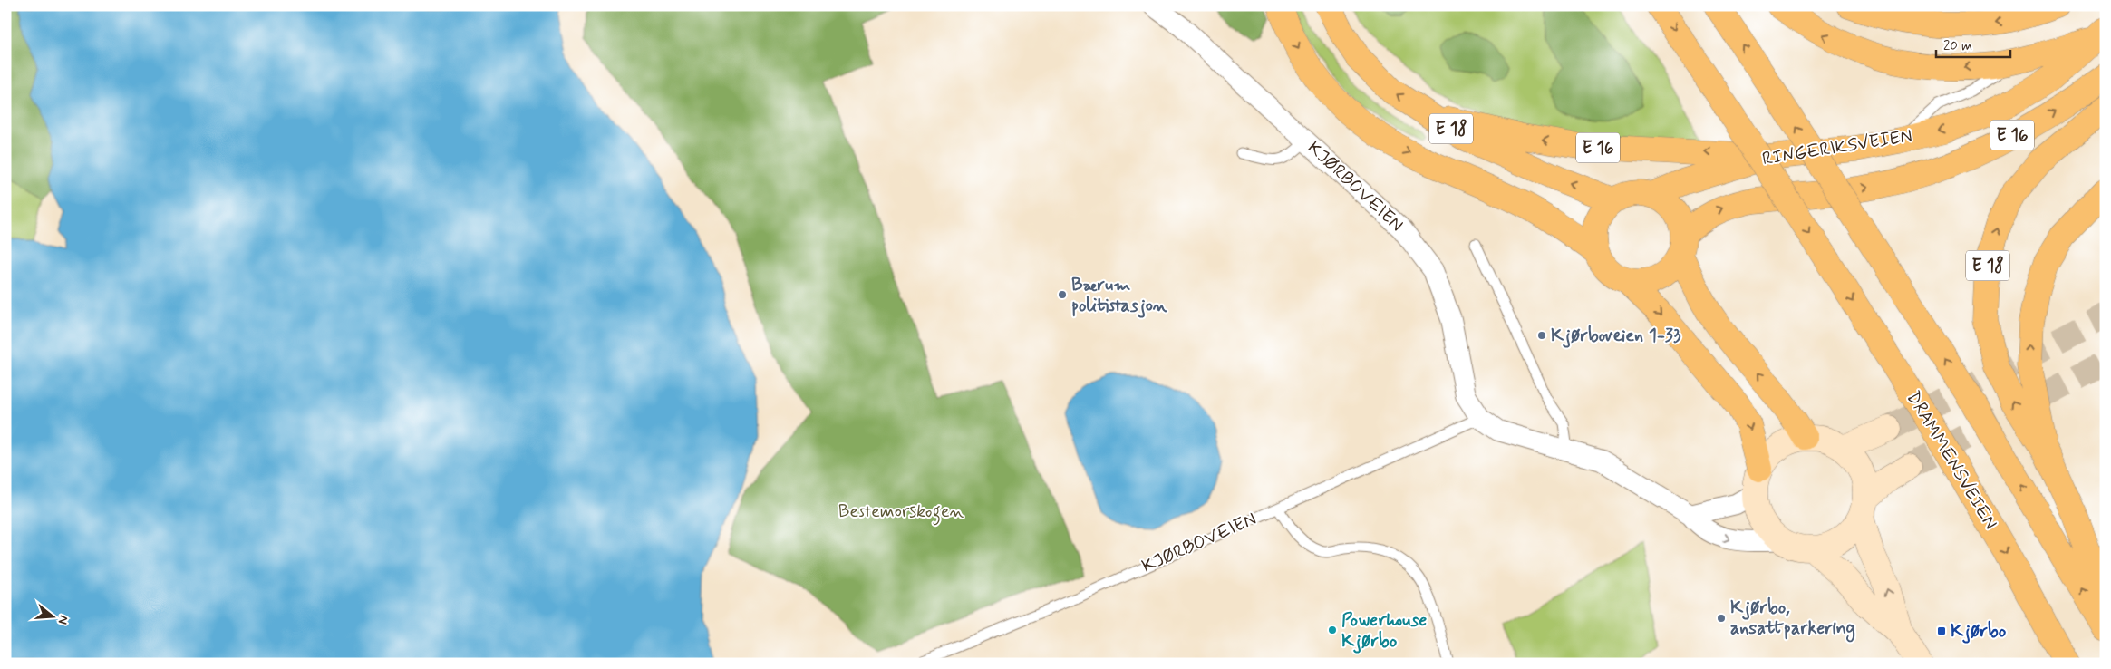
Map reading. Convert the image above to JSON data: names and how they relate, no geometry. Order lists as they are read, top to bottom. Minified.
{"streets":{"highway":["E 18","E 16","RINGERIKSVEIEN","DRAMMENSVEIEN"],"street":["KJØRBOVEIEN"]},"crossings":[["E 18","E 16"],["E 18","RINGERIKSVEIEN"],["E 16","RINGERIKSVEIEN"]],"parks":["Bestemorskogen"],"places":{"other":["Bærum politistasjon","Kjørboveien 1-33","Kjørbo, ansattparkering","Powerhouse Kjørbo"],"transit":["Kjørbo"]},"scale_bar":"20 m","north":"right"}
